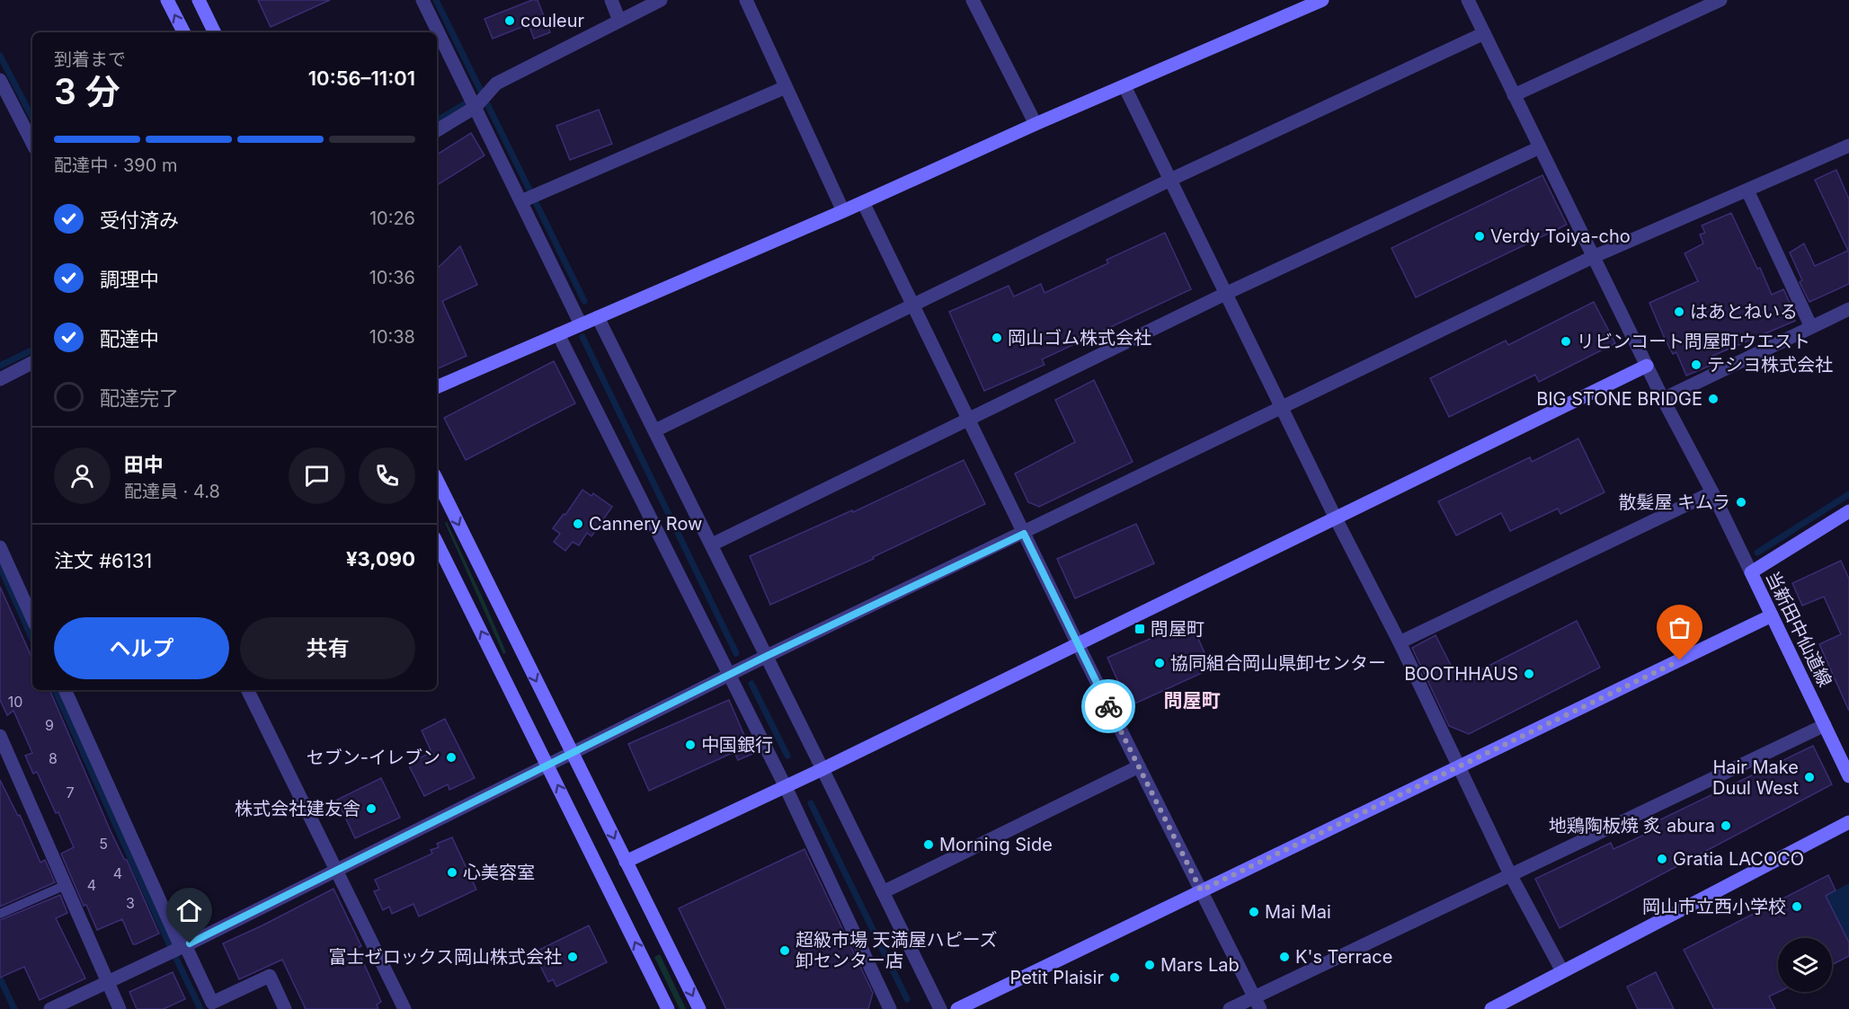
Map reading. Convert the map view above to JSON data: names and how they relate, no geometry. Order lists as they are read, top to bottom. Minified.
{"streets":{"street":["当新田中仙道線"]},"districts":["問屋町"],"places":{"other":["couleur","Verdy Toiya-cho","はあとねいる","岡山ゴム株式会社","リビンコート問屋町ウエスト","テシヨ株式会社","BIG STONE BRIDGE","散髪屋 キムラ","Cannery Row","協同組合岡山県卸センター","BOOTHHAUS","中国銀行","セブン-イレブン","Hair Make Duul West","株式会社建友舎","地鶏陶板焼 炙 abura","Morning Side","Gratia LACOCO","心美容室","岡山市立西小学校","Mai Mai","超級市場 天満屋ハピーズ 卸センター店","富士ゼロックス岡山株式会社","K's Terrace","Mars Lab","Petit Plaisir"],"transit":["問屋町"]},"house_numbers":["10","9","8","7","5","4","4","3"],"page":{"heading":["3 分","到着まで","10:56–11:01"],"panel":["田中","配達員 · 4.8","注文 #6131","¥3,090"],"bar":"配達中 · 390 m","list":[["受付済み","10:26"],["調理中","10:36"],["配達中","10:38"],"配達完了"],"buttons":["ヘルプ","共有"]}}
